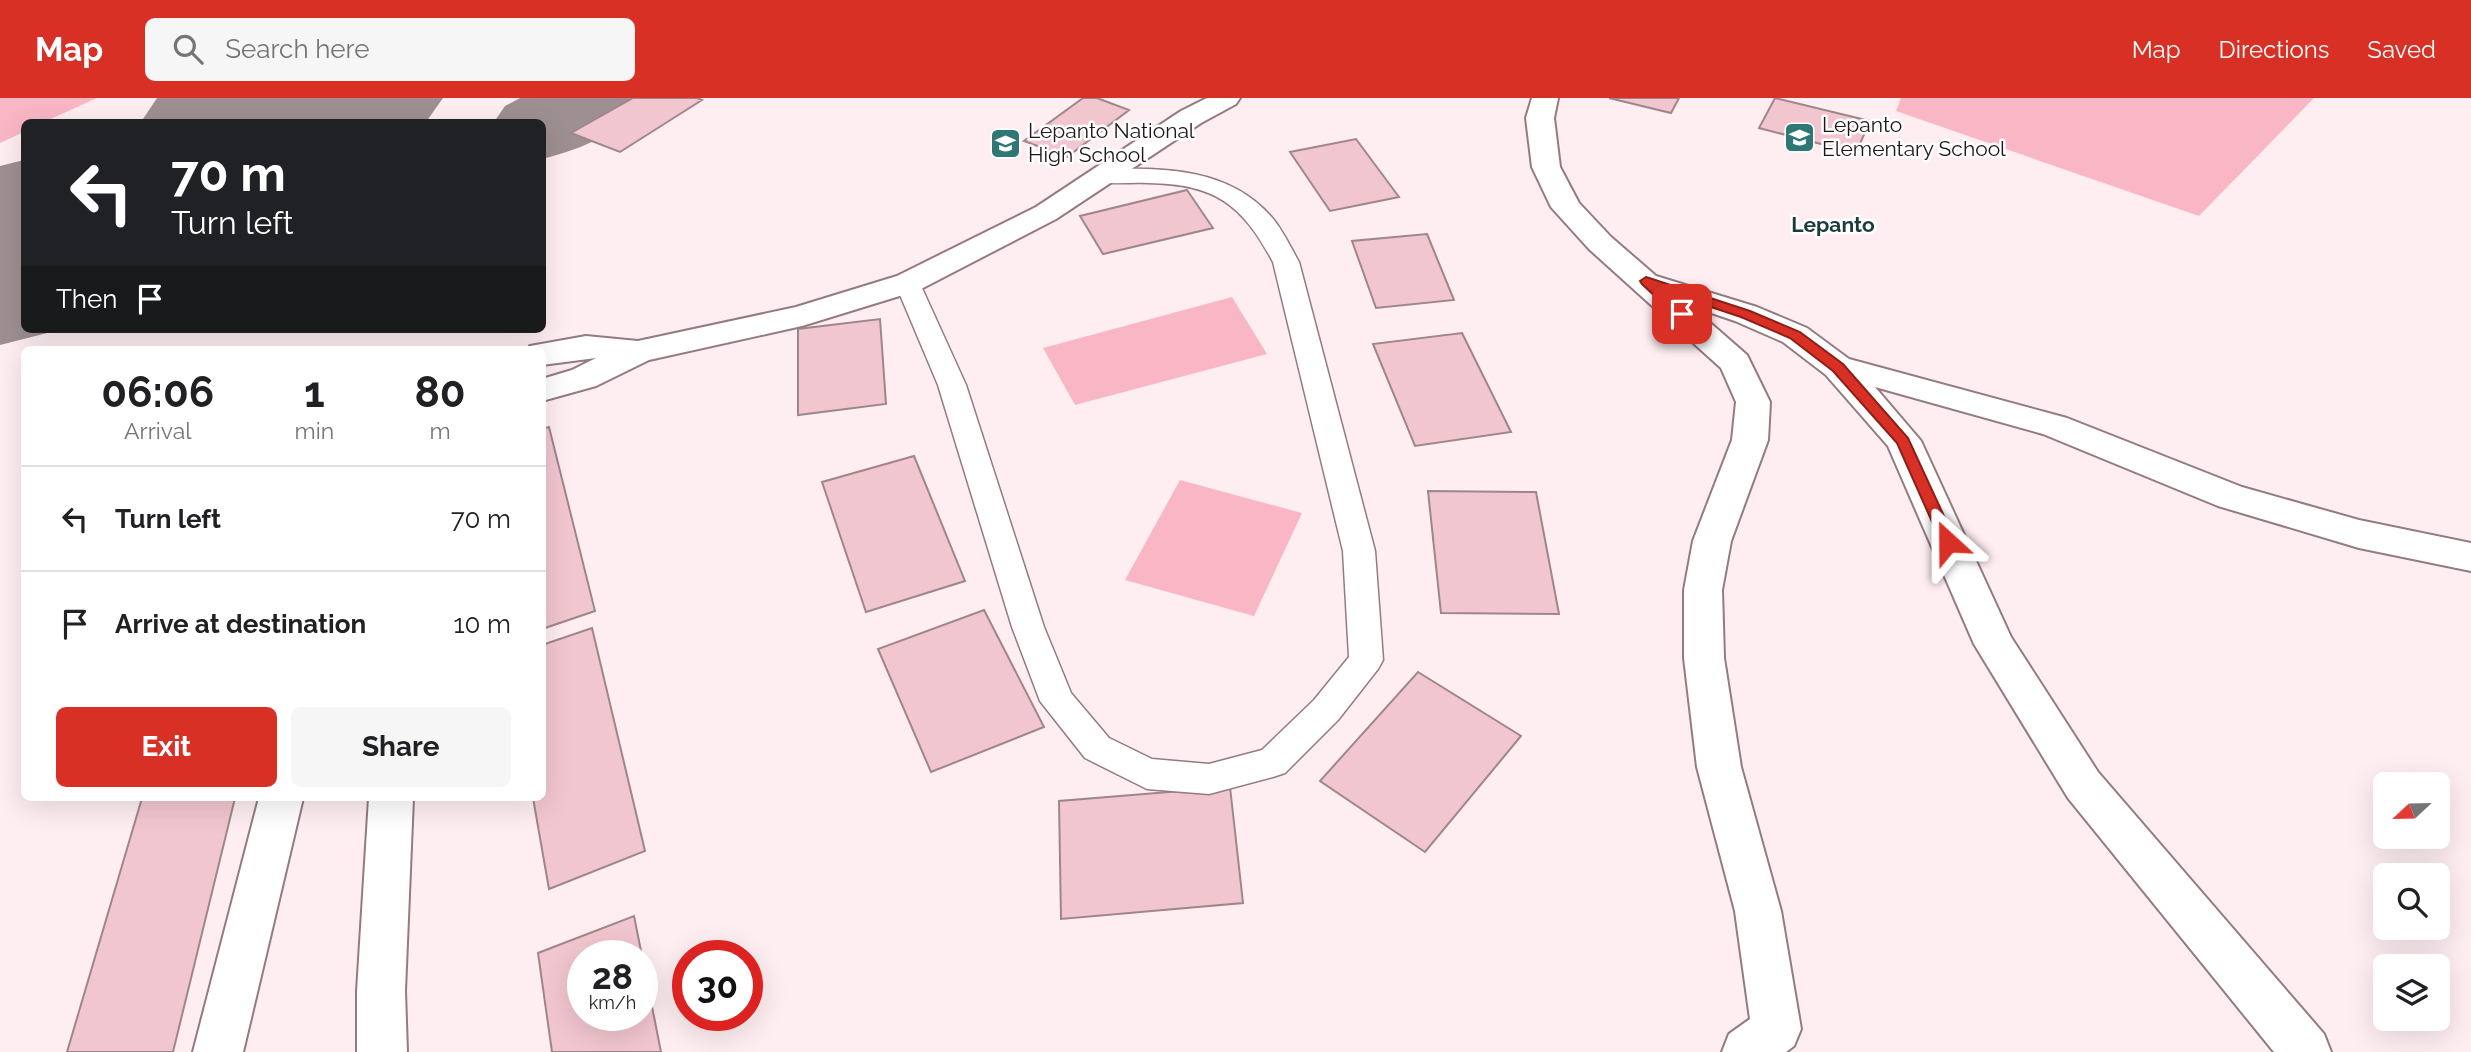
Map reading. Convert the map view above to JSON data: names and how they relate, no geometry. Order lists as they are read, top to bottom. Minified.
{"districts":["Lepanto"],"places":{"school or university":["Lepanto Elementary School","Lepanto National High School"]},"north":"left","page":{"header":"Map","search":"Search here","nav":["Map","Directions","Saved"],"turn":["70 m","Turn left"],"then":"Then","eta":["06:06","Arrival","1","min","80","m"],"list":[{"name":"Turn left","value":"70 m"},{"name":"Arrive at destination","value":"10 m"}],"buttons":["Exit","Share"],"speed":"28 km/h","limit":"30"}}
